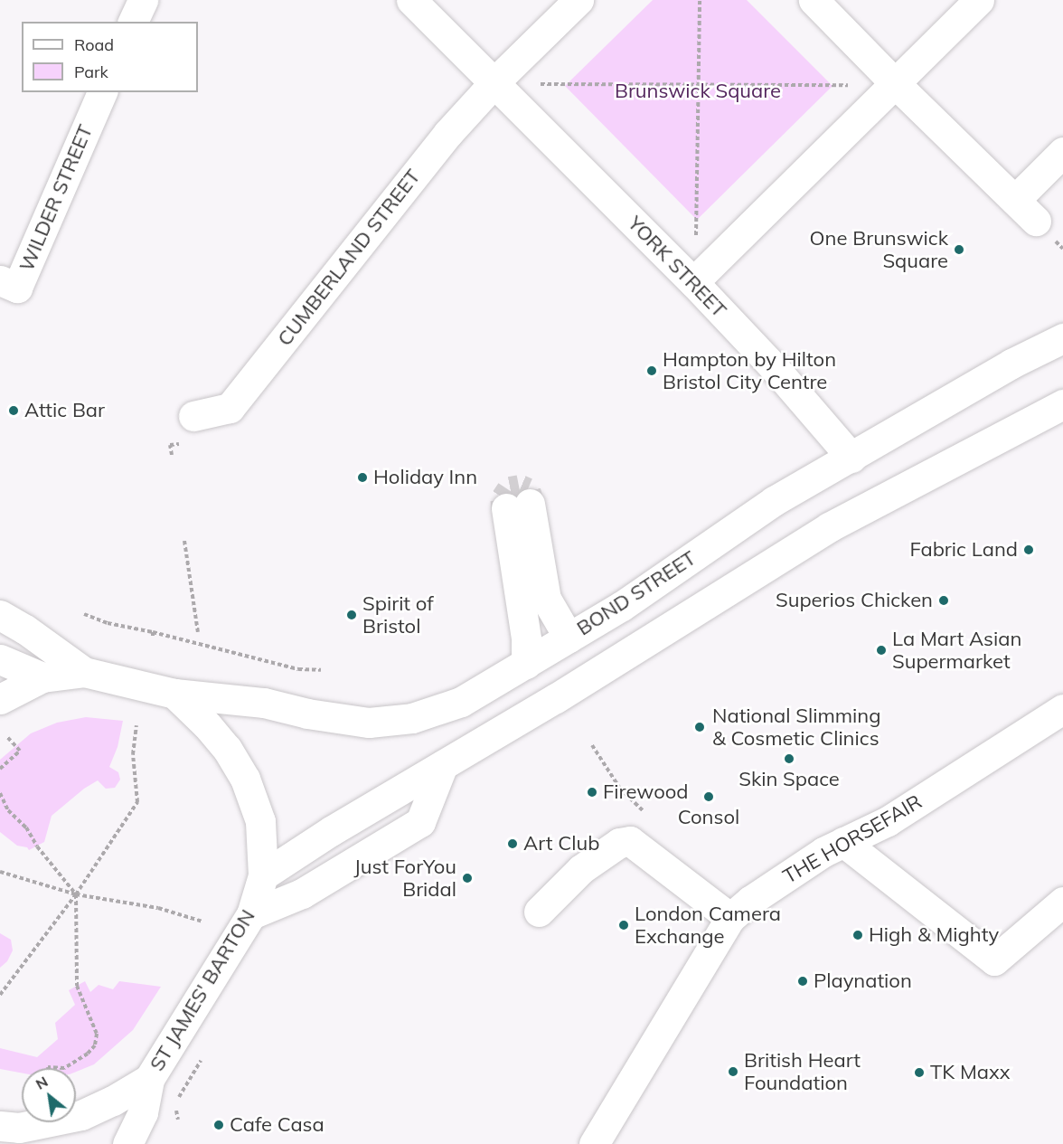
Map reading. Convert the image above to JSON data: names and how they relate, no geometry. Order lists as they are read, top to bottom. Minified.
{"streets":{"main road":["WILDER STREET","CUMBERLAND STREET","YORK STREET","BOND STREET","THE HORSEFAIR","ST JAMES' BARTON"]},"crossings":[["CUMBERLAND STREET","YORK STREET"],["YORK STREET","BOND STREET"],["BOND STREET","ST JAMES' BARTON"]],"parks":["Brunswick Square"],"places":["One Brunswick Square","Hampton by Hilton Bristol City Centre","Attic Bar","Holiday Inn","Fabric Land","Superios Chicken","Spirit of Bristol","La Mart Asian Supermarket","National Slimming & Cosmetic Clinics","Skin Space","Firewood","Consol","Art Club","Just ForYou Bridal","London Camera Exchange","High & Mighty","Playnation","British Heart Foundation","TK Maxx","Cafe Casa"],"legend":["Road","Park"],"north":"top left"}
